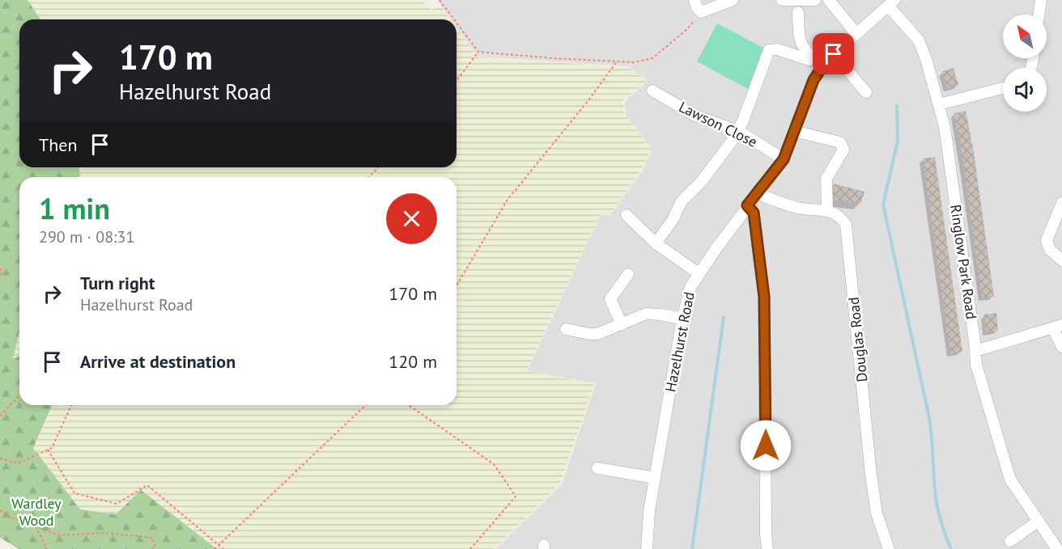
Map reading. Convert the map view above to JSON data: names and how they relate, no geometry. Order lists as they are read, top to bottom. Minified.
{"streets":{"street":["Lawson Close","Ringlow Park Road","Douglas Road","Hazelhurst Road"]},"crossings":[["Lawson Close","Hazelhurst Road"],["Ringlow Park Road","Hazelhurst Road"]],"parks":["Wardley Wood"],"north":"top left","page":{"turn":["170 m","Hazelhurst Road"],"then":"Then","heading":["1 min","290 m · 08:31"],"list":[{"name":"Turn right","note":"Hazelhurst Road","value":"170 m"},{"name":"Arrive at destination","value":"120 m"}]}}
